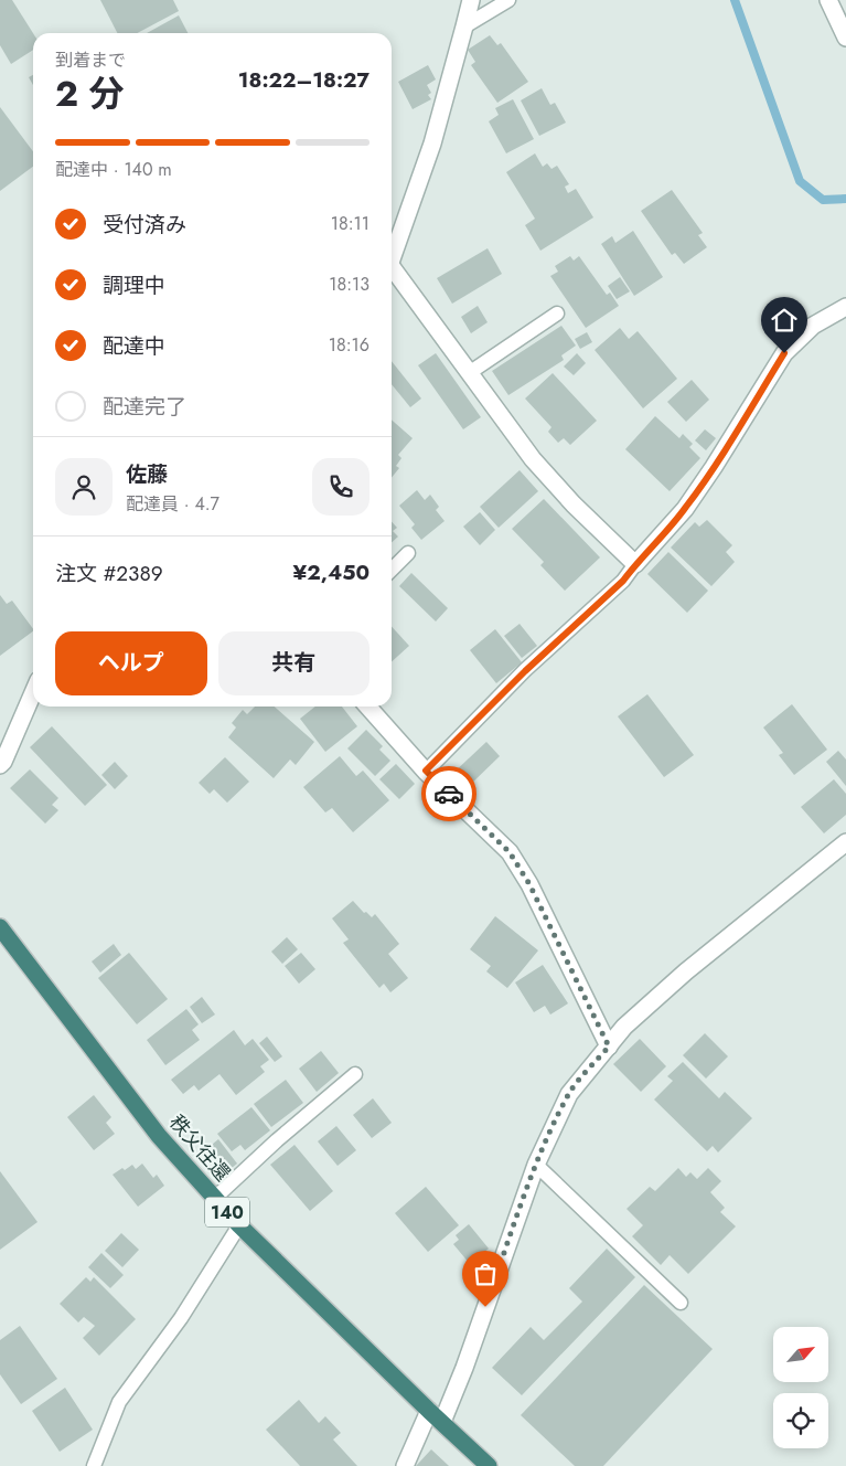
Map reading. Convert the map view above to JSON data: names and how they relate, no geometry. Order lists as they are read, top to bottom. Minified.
{"streets":{"highway":["秩父往還","140"]},"north":"top right","page":{"heading":["2 分","到着まで","18:22–18:27"],"panel":["佐藤","配達員 · 4.7","注文 #2389","¥2,450"],"bar":"配達中 · 140 m","list":[["受付済み","18:11"],["調理中","18:13"],["配達中","18:16"],"配達完了"],"buttons":["ヘルプ","共有"]}}
